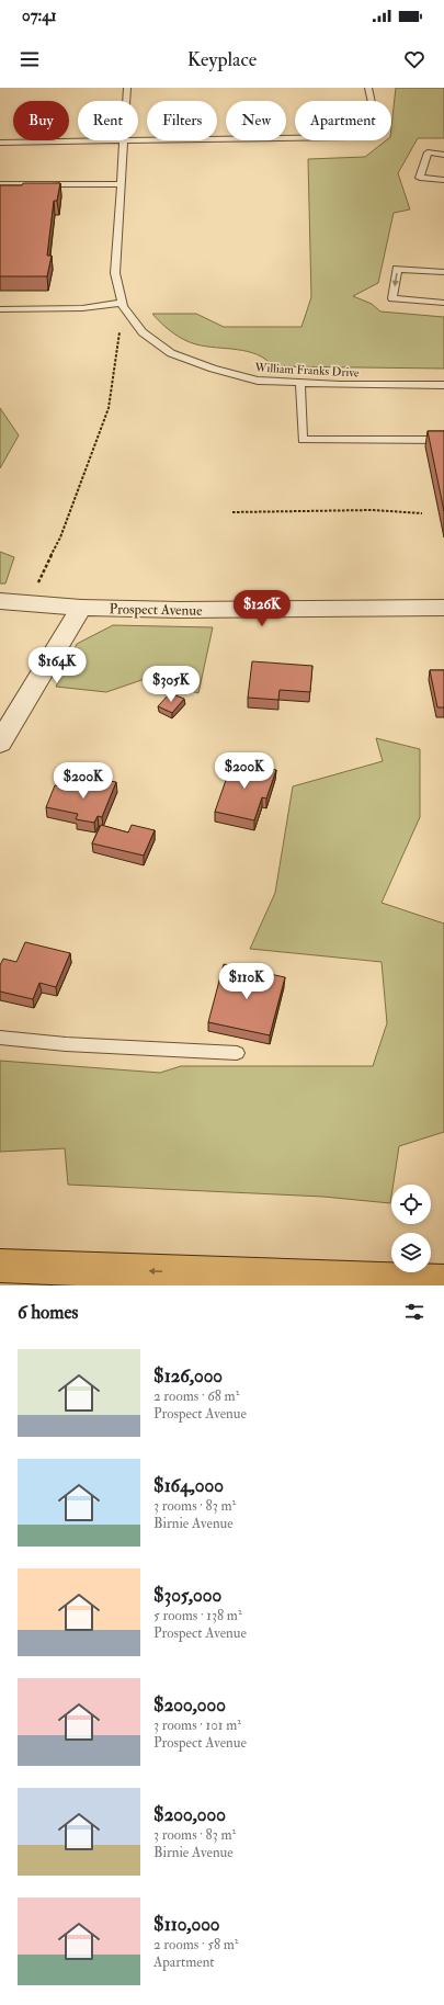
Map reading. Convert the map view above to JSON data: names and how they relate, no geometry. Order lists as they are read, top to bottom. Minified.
{"streets":{"street":["Prospect Avenue"],"lane":["William Franks Drive"]},"page":{"status":"07:41","header":"Keyplace","chip":["Buy","Rent","Filters","New","Apartment"],"price":["$126K","$164K","$305K","$200K","$200K","$110K"],"heading":"6 homes","list":[{"name":"$126,000","note":"2 rooms · 68 m² · Prospect Avenue"},{"name":"$164,000","note":"3 rooms · 83 m² · Birnie Avenue"},{"name":"$305,000","note":"5 rooms · 138 m² · Prospect Avenue"},{"name":"$200,000","note":"3 rooms · 101 m² · Prospect Avenue"},{"name":"$200,000","note":"3 rooms · 83 m² · Birnie Avenue"},{"name":"$110,000","note":"2 rooms · 58 m² · Apartment"}]}}
